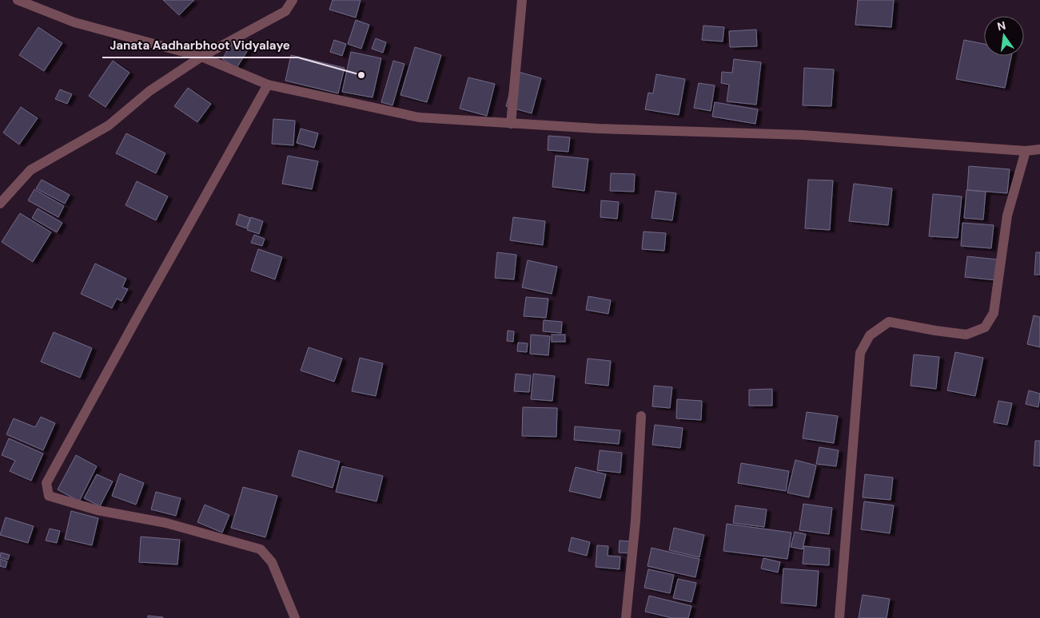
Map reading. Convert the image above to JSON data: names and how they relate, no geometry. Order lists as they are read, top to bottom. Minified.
{"places":["Janata Aadharbhoot Vidyalaye"],"north":"top"}
